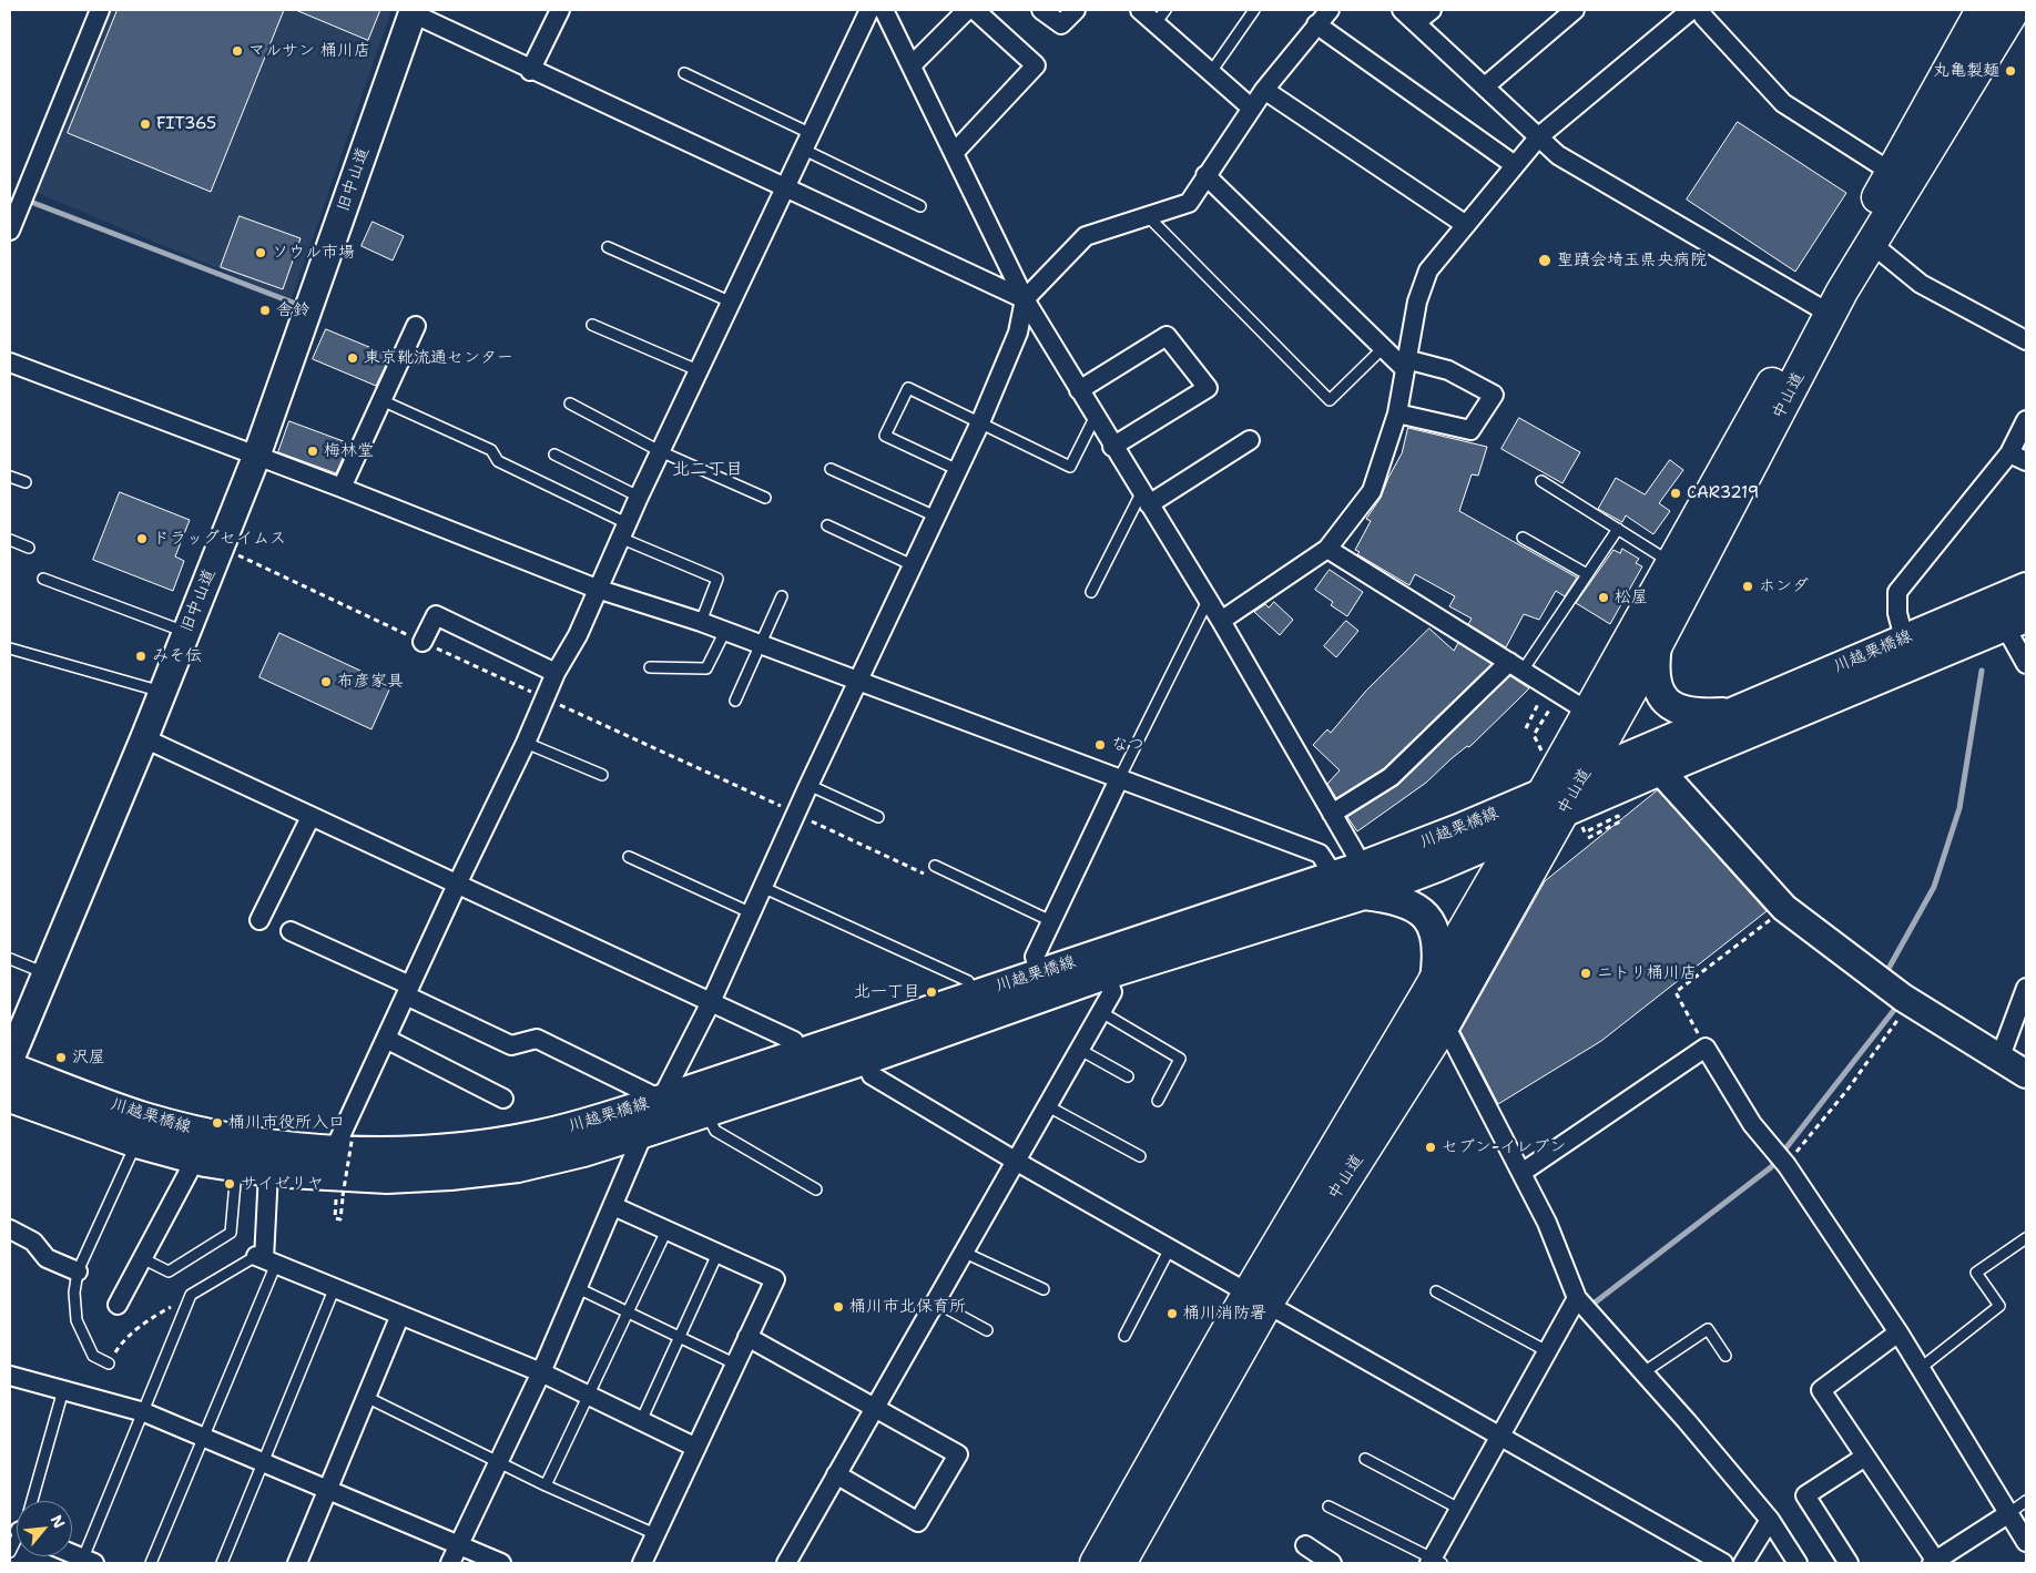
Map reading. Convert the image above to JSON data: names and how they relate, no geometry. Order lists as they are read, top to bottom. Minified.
{"streets":{"highway":["中山道"],"main road":["旧中山道","川越栗橋線"]},"crossings":[["中山道","川越栗橋線"]],"districts":["北二丁目"],"places":["マルサン 桶川店","丸亀製麺","FIT365","ソウル市場","聖蹟会埼玉県央病院","舎鈴","東京靴流通センター","梅林堂","CAR3219","ドラッグセイムス","ホンダ","松屋","みそ伝","布彦家具","なつ","ニトリ桶川店","北一丁目","沢屋","桶川市役所入口","セブン-イレブン","サイゼリヤ","桶川市北保育所","桶川消防署"],"north":"top right"}
